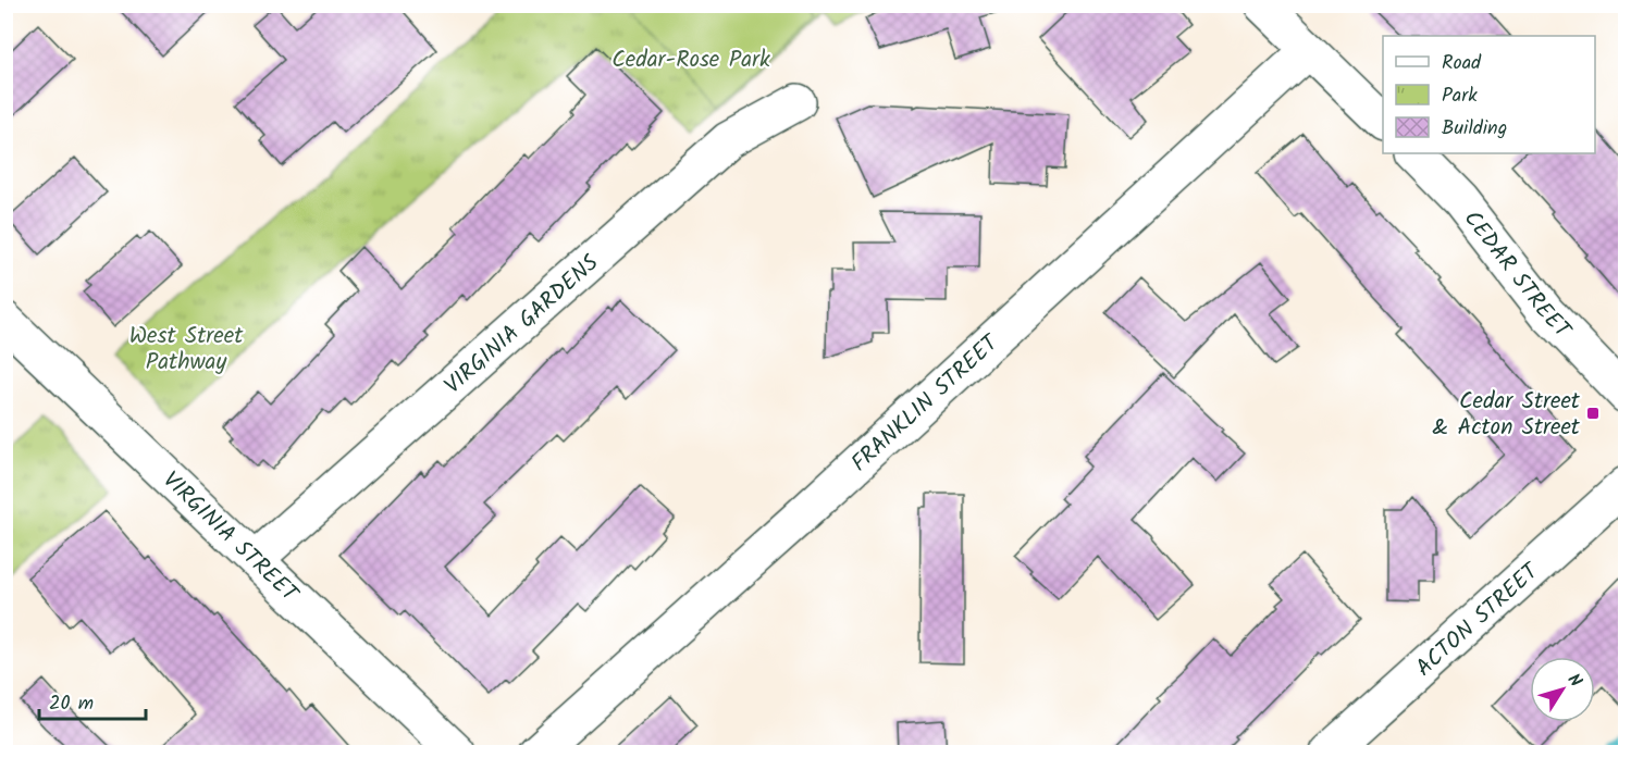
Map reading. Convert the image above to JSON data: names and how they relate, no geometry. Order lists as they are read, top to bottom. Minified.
{"streets":{"street":["CEDAR STREET","VIRGINIA GARDENS","FRANKLIN STREET","VIRGINIA STREET","ACTON STREET"]},"crossings":[["VIRGINIA GARDENS","VIRGINIA STREET"]],"parks":["Cedar-Rose Park","West Street Pathway"],"places":{"transit":["Cedar Street & Acton Street"]},"legend":["Road","Park","Building"],"scale_bar":"20 m","north":"top right"}
